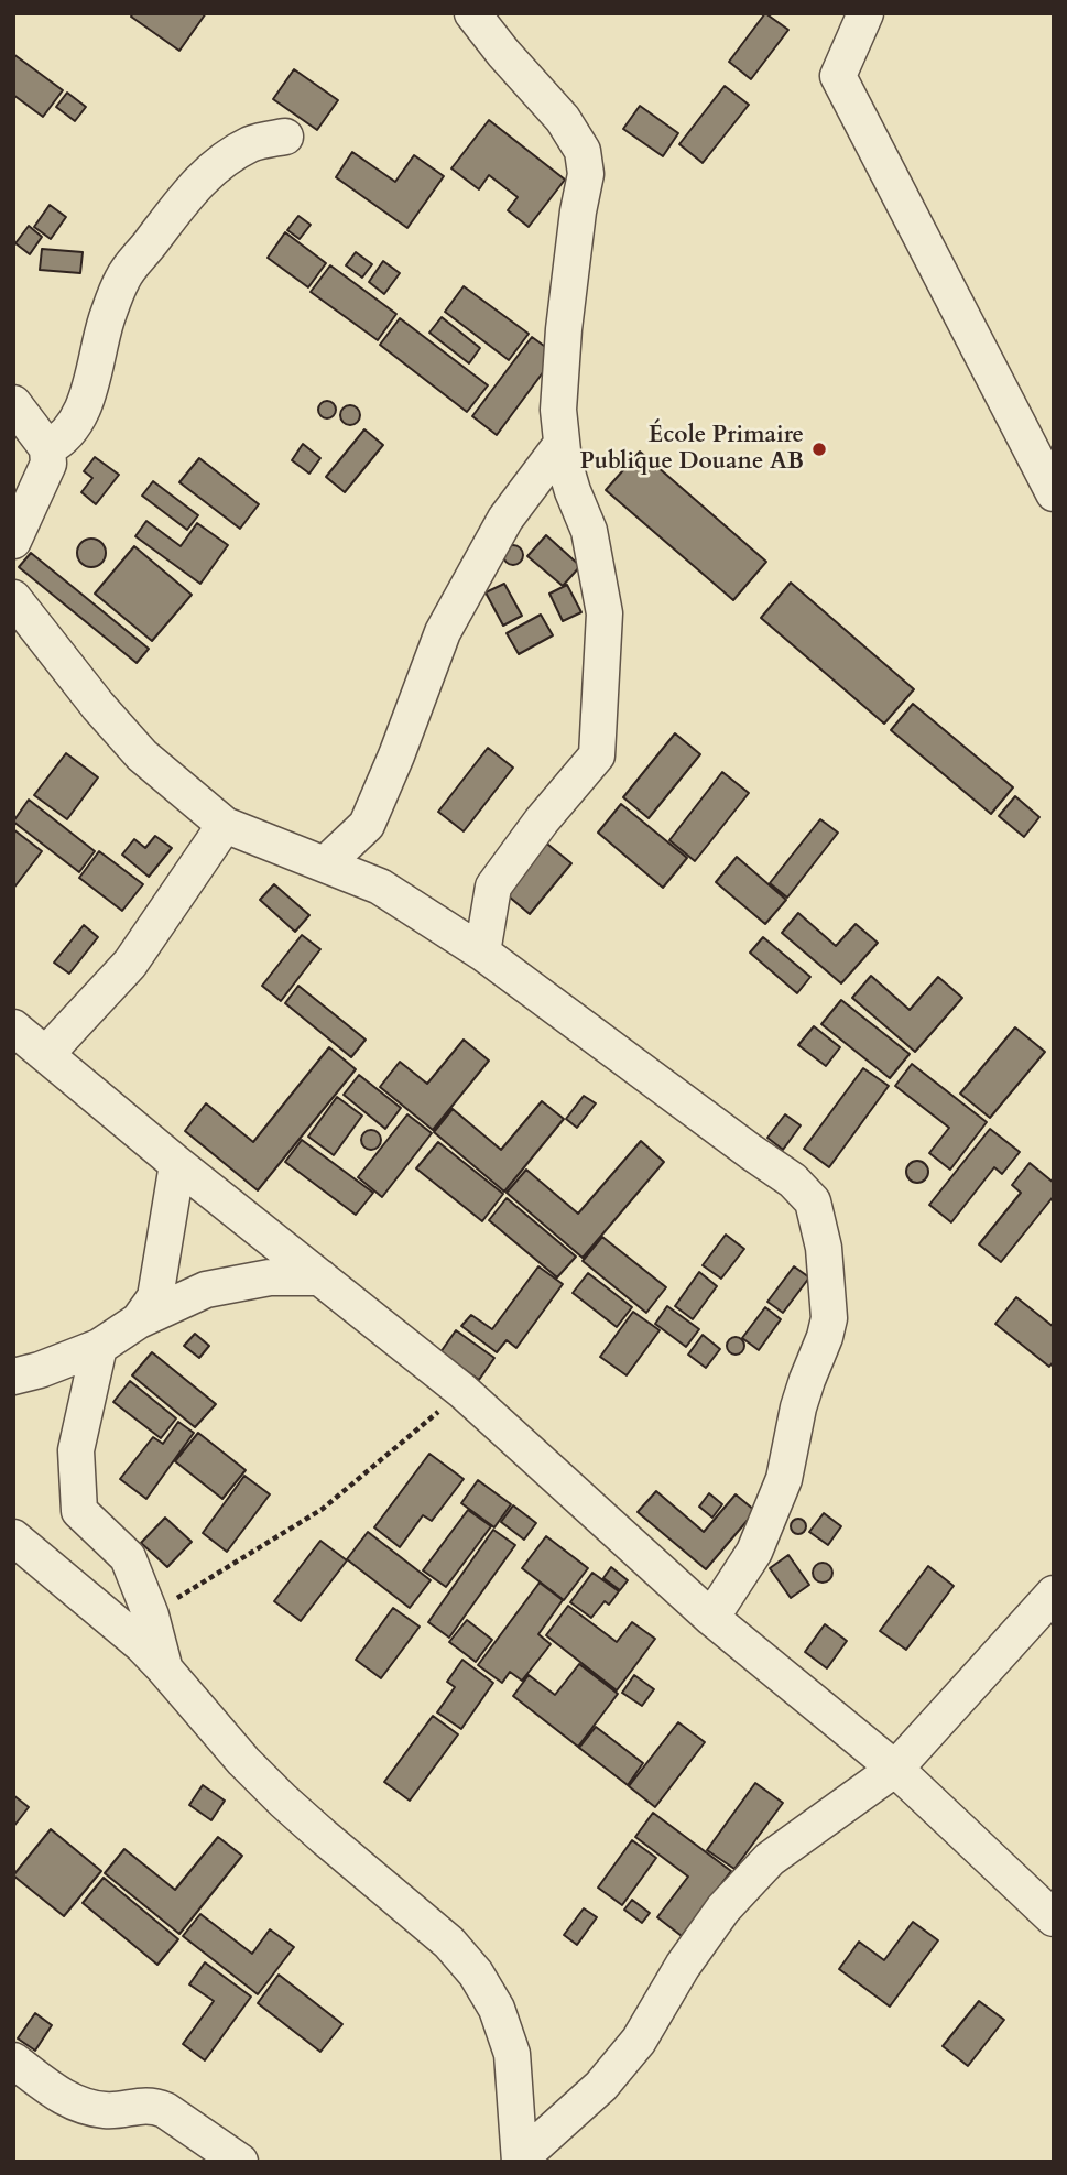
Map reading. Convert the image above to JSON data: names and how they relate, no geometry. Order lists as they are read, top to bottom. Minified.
{"places":["École Primaire Publique Douane AB"]}
